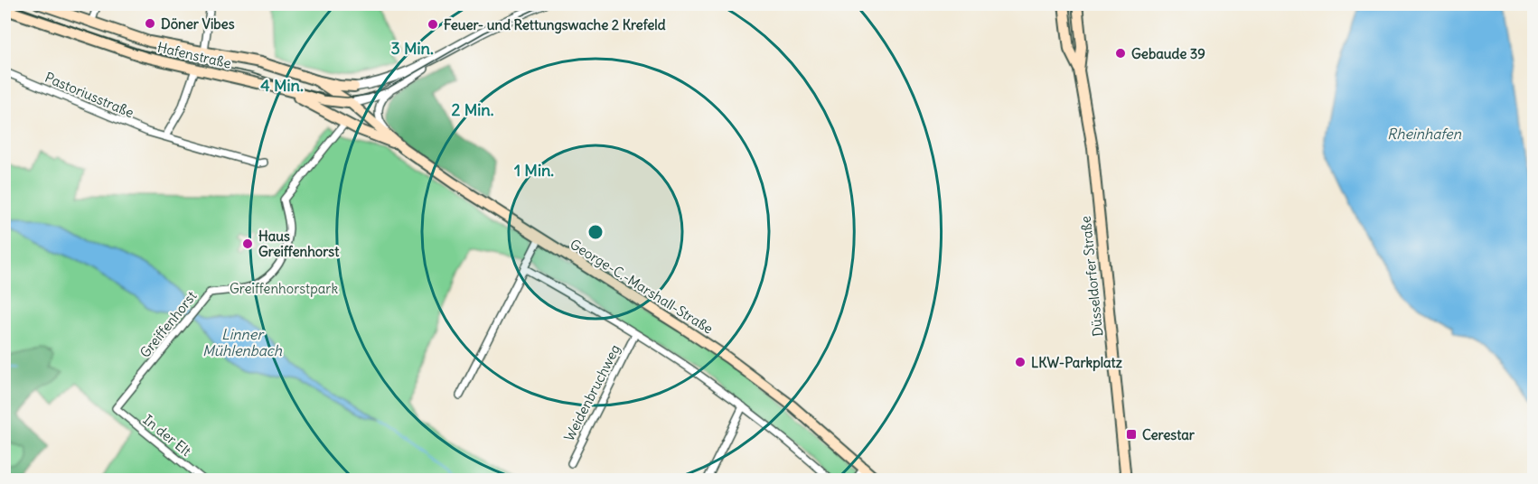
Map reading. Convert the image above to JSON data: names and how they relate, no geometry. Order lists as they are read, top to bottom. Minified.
{"streets":{"main road":["Hafenstraße","Düsseldorfer Straße","George-C.-Marshall-Straße"],"street":["Pastoriusstraße","Greiffenhorst","Weidenbruchweg","In der Elt"]},"crossings":[["Hafenstraße","George-C.-Marshall-Straße"],["Greiffenhorst","In der Elt"]],"water":["Rheinhafen","Linner Mühlenbach"],"parks":["Greiffenhorstpark"],"places":{"other":["Döner Vibes","Feuer- und Rettungswache 2 Krefeld","Gebaude 39","Haus Greiffenhorst","LKW-Parkplatz"],"transit":["Cerestar"]},"rings":["3 Min.","4 Min.","2 Min.","1 Min."]}
